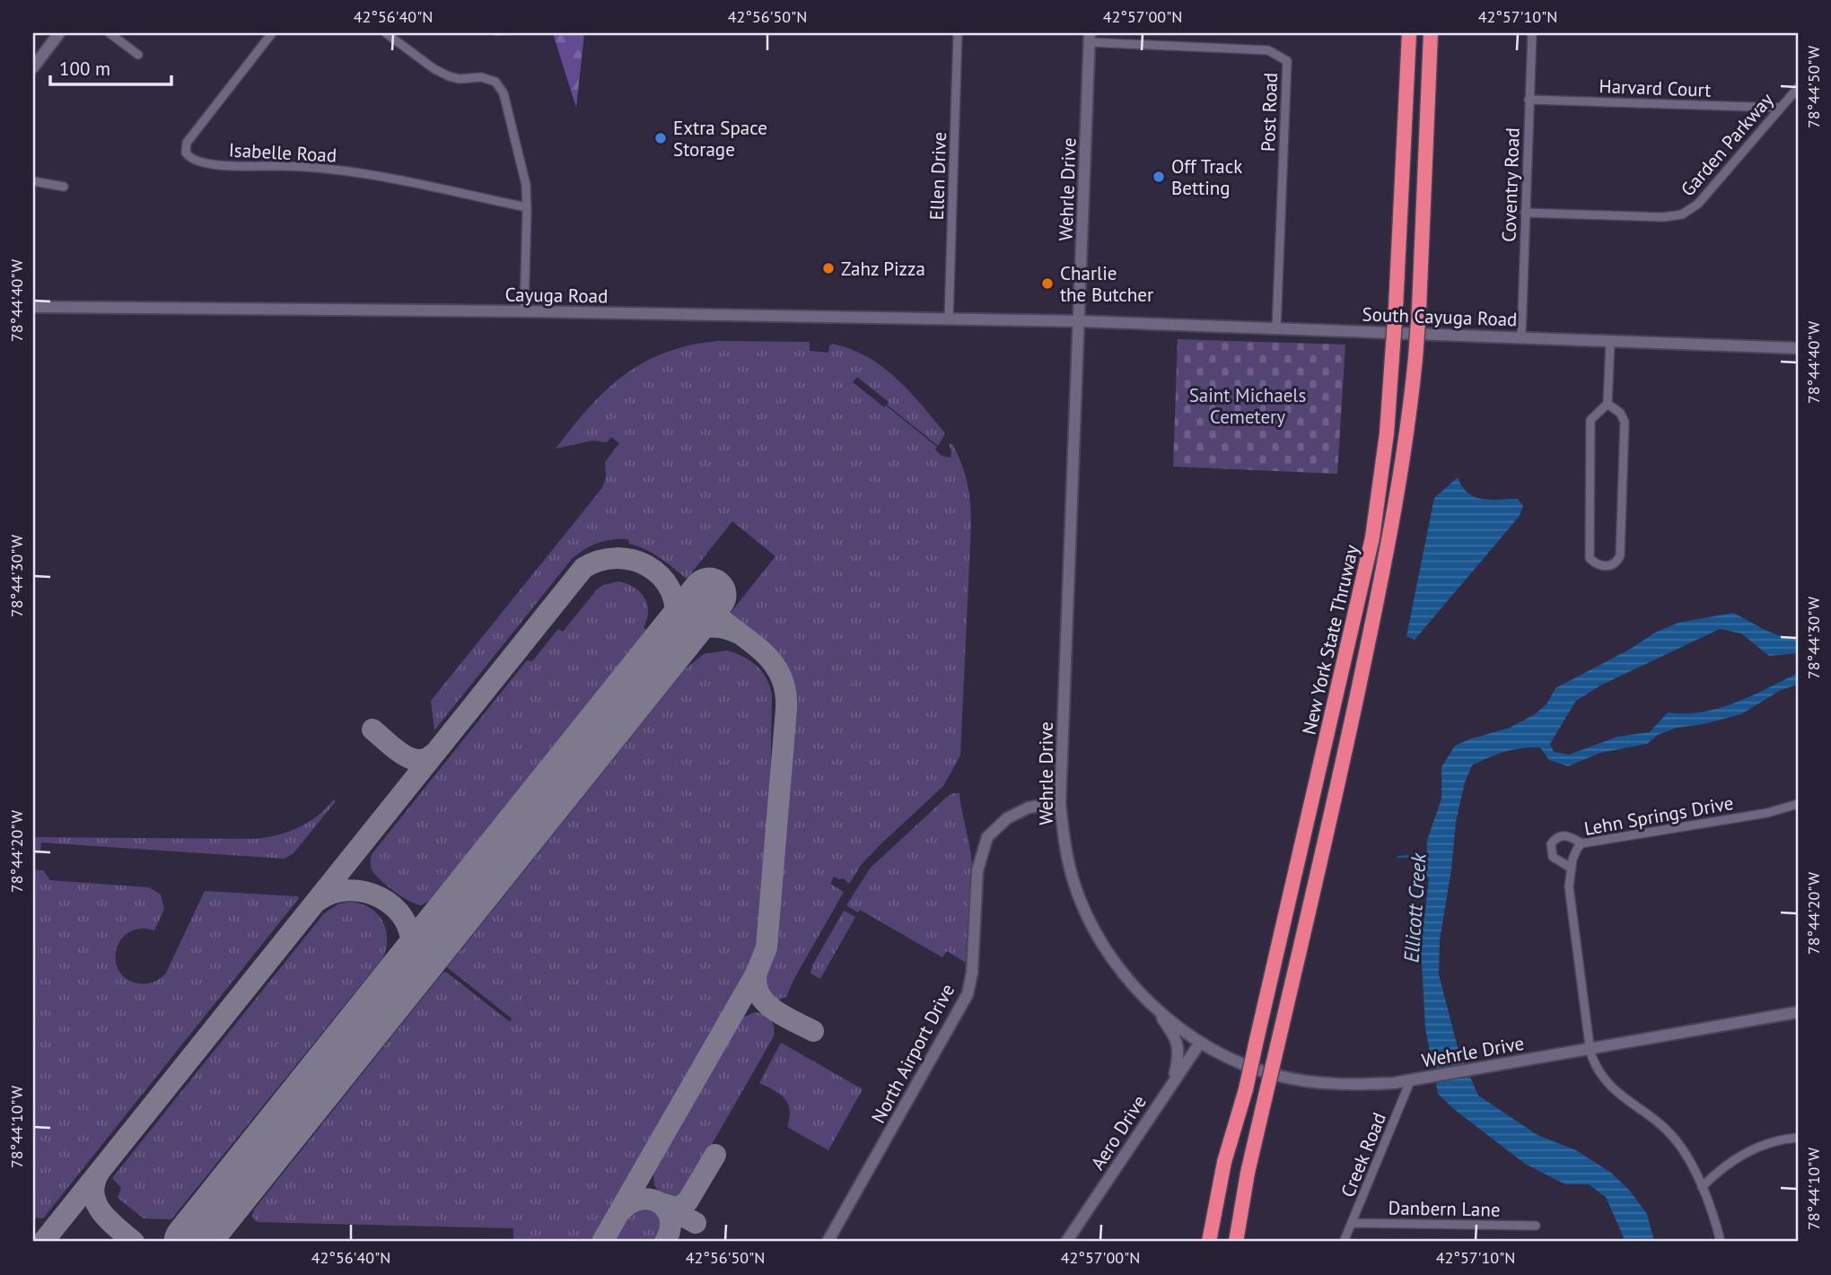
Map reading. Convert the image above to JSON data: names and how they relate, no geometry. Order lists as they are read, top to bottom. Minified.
{"streets":{"highway":["New York State Thruway"],"street":["Harvard Court","Post Road","Garden Parkway","Isabelle Road","Ellen Drive","Coventry Road","Wehrle Drive","Cayuga Road","South Cayuga Road","Lehn Springs Drive","North Airport Drive","Aero Drive","Creek Road","Danbern Lane"]},"crossings":[["Harvard Court","Garden Parkway"],["Harvard Court","Coventry Road"],["Post Road","Wehrle Drive"],["Post Road","South Cayuga Road"],["Garden Parkway","Coventry Road"],["Ellen Drive","Cayuga Road"],["Coventry Road","South Cayuga Road"],["Wehrle Drive","Cayuga Road"],["Wehrle Drive","South Cayuga Road"],["Wehrle Drive","Lehn Springs Drive"],["Wehrle Drive","North Airport Drive"],["Wehrle Drive","Aero Drive"],["Wehrle Drive","Creek Road"],["Cayuga Road","South Cayuga Road"],["Creek Road","Danbern Lane"]],"water":["Ellicott Creek"],"parks":["Saint Michaels Cemetery"],"places":["Extra Space Storage","Off Track Betting","Zahz Pizza","Charlie the Butcher"],"scale_bar":"100 m","coordinates":["42°56'40\"N","42°56'50\"N","42°57'00\"N","42°57'10\"N","78°44'50\"W","78°44'40\"W","78°44'30\"W","78°44'20\"W","78°44'10\"W"]}
